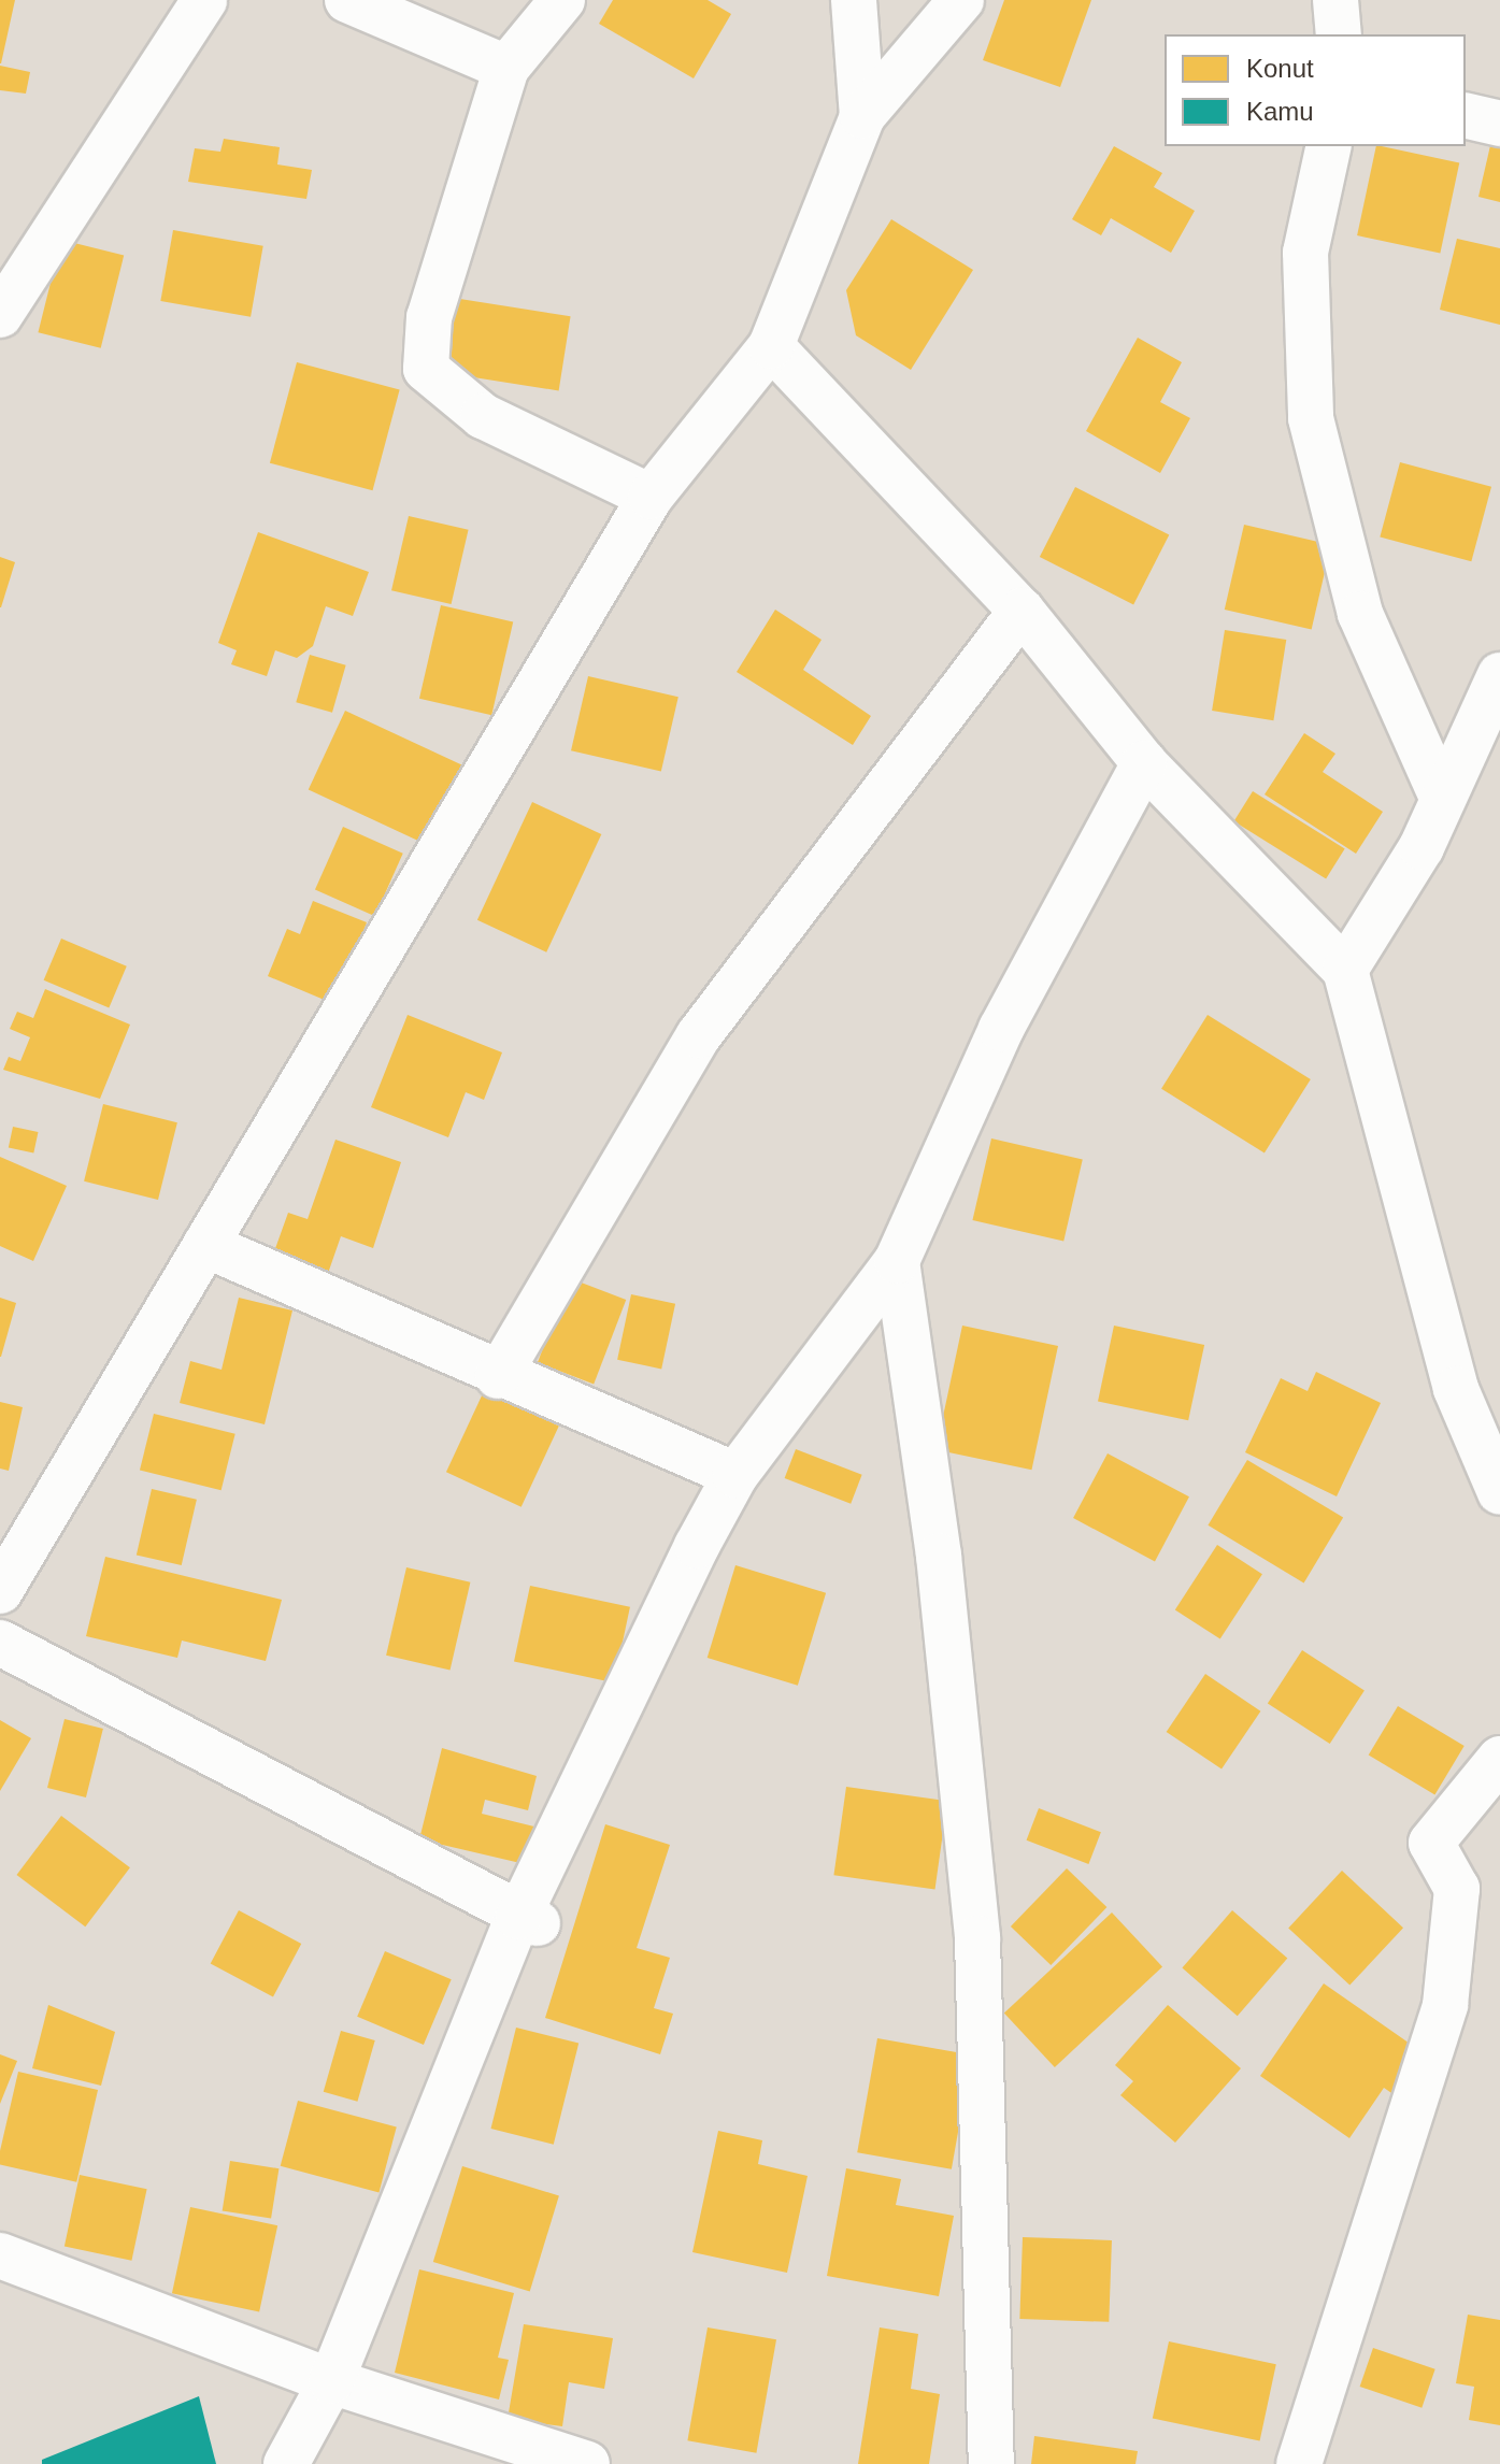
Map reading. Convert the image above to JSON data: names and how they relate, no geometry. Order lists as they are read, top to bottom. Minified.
{"legend":["Konut","Kamu"]}
